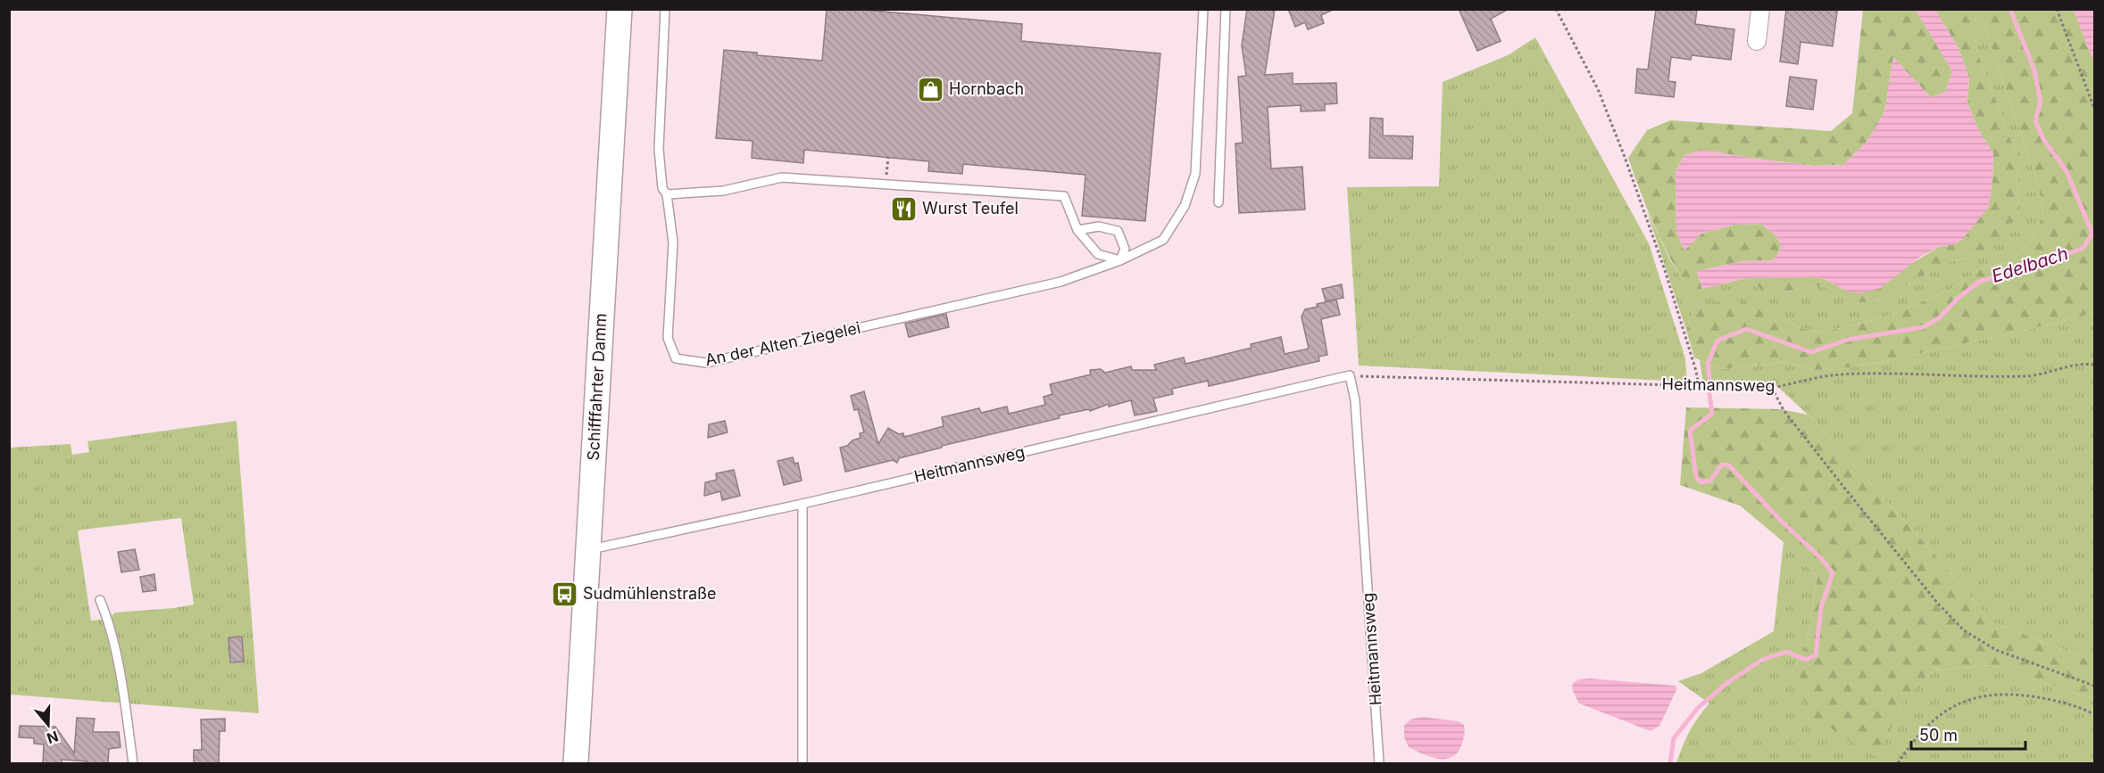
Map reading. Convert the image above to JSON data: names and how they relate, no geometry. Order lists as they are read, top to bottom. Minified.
{"streets":{"main road":["Schifffahrter Damm"],"lane":["An der Alten Ziegelei","Heitmannsweg"]},"crossings":[["Heitmannsweg","Schifffahrter Damm"]],"water":["Edelbach"],"places":{"shop":["Hornbach"],"restaurant":["Wurst Teufel"],"bus stop":["Sudmühlenstraße"]},"scale_bar":"50 m","north":"bottom"}
